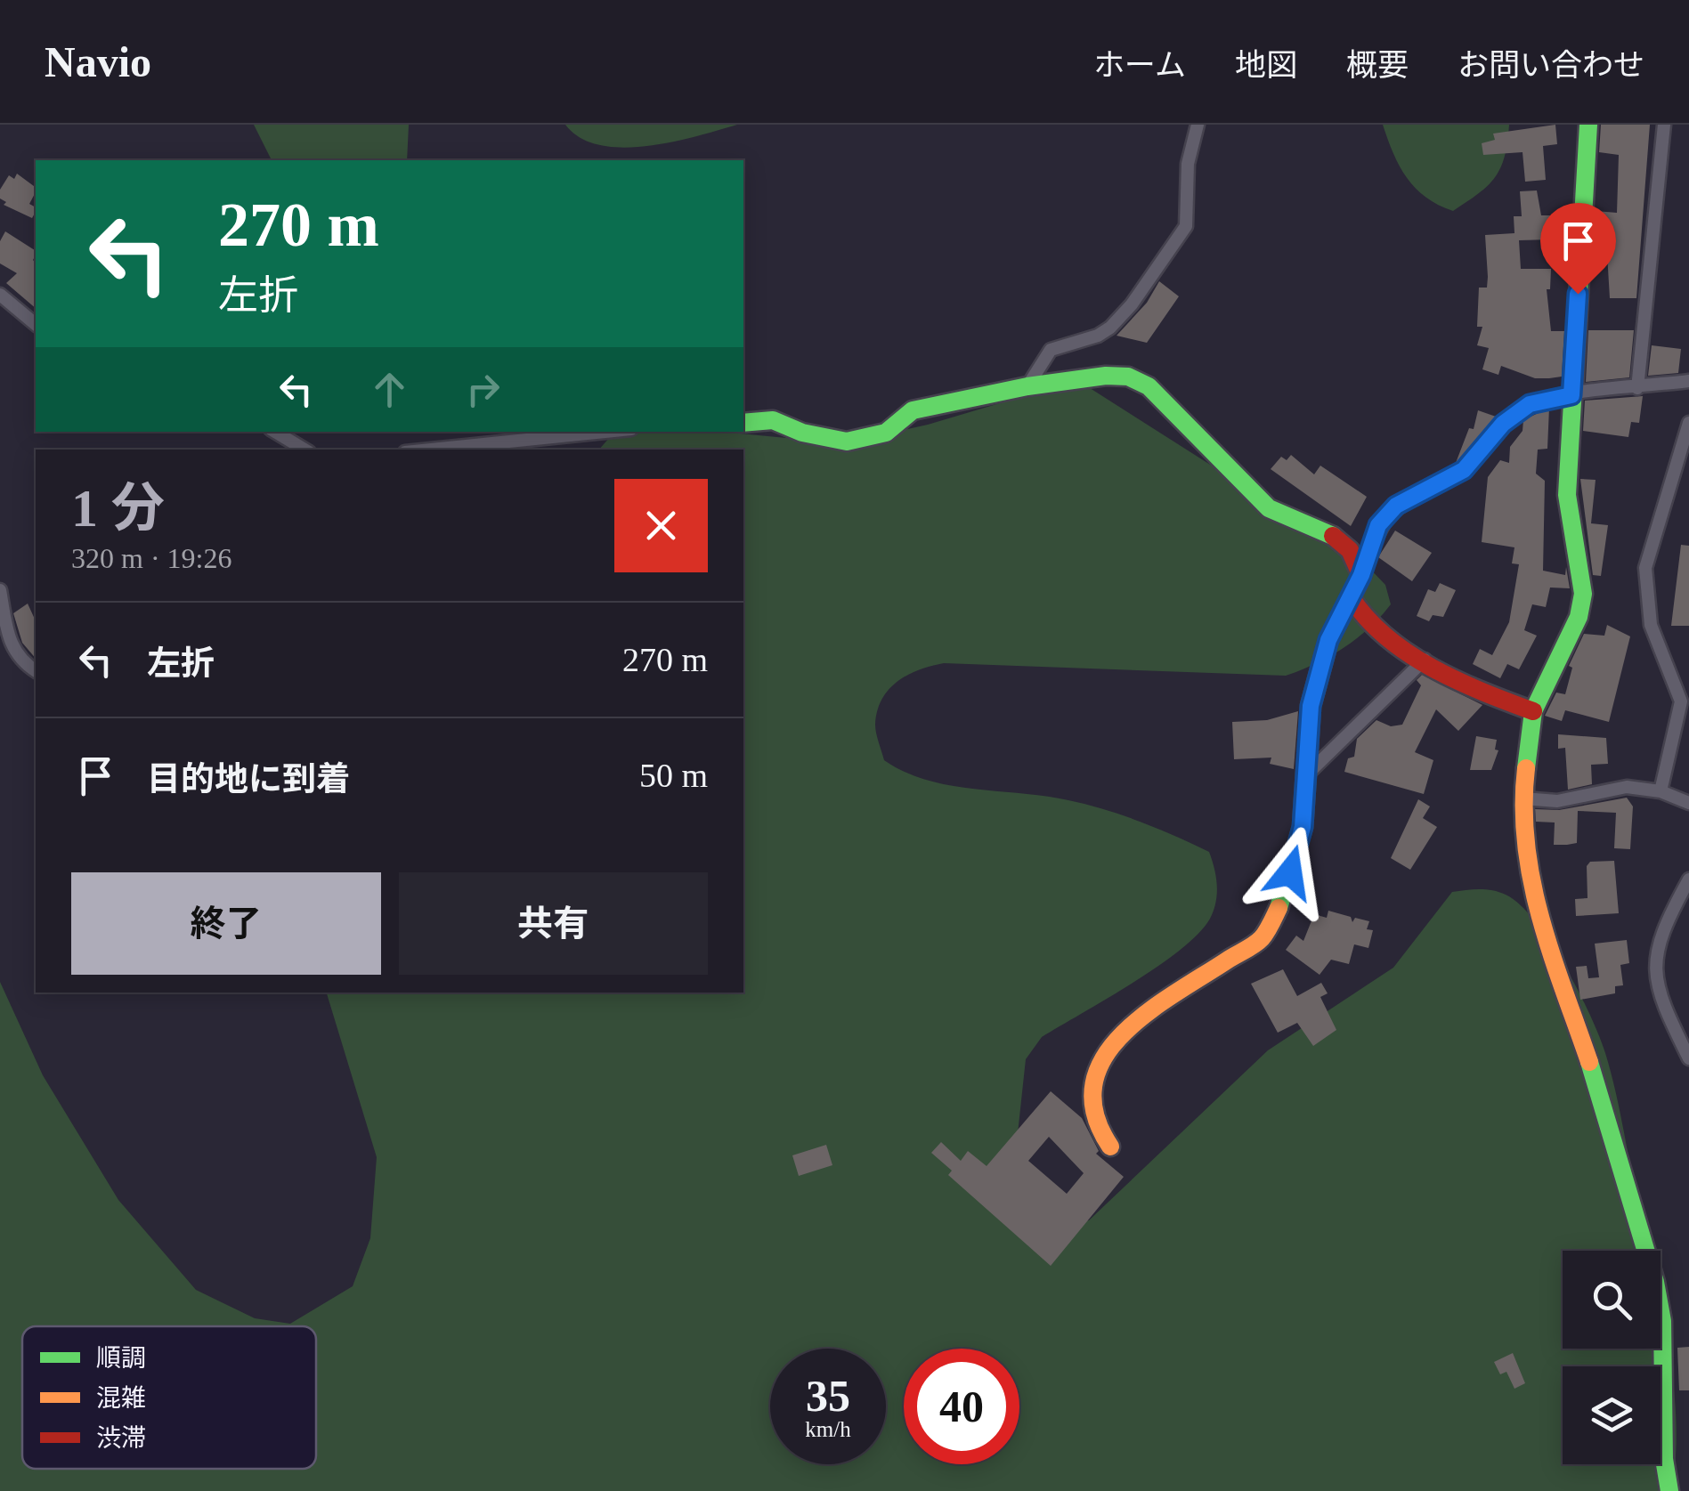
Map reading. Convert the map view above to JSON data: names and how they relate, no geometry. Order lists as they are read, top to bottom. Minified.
{"legend":["順調","混雑","渋滞"],"page":{"header":"Navio","nav":["ホーム","地図","概要","お問い合わせ"],"turn":["270 m","左折"],"heading":["1 分","320 m · 19:26"],"list":[{"name":"左折","value":"270 m"},{"name":"目的地に到着","value":"50 m"}],"buttons":["終了","共有"],"speed":"35 km/h","limit":"40"}}
